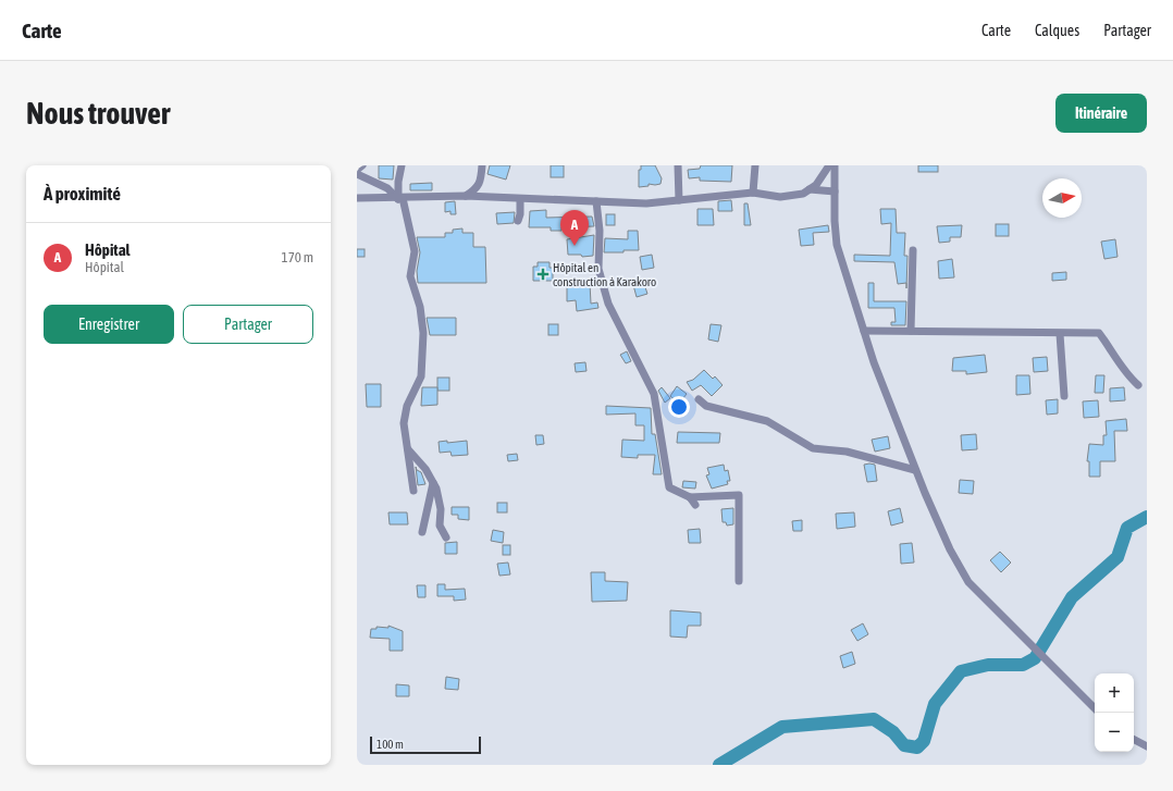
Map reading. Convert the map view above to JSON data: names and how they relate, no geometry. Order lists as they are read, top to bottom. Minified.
{"places":{"health":["Hôpital en construction à Karakoro"]},"scale_bar":"100 m","north":"right","page":{"header":"Carte","nav":["Carte","Calques","Partager"],"buttons":["Itinéraire",["Enregistrer","Partager"]],"title":"Nous trouver","heading":"À proximité","pins":"A","list":[{"mark":"A","name":"Hôpital","note":"Hôpital","value":"170 m"}],"map_buttons":["+","−"],"scale":"100 m"}}
